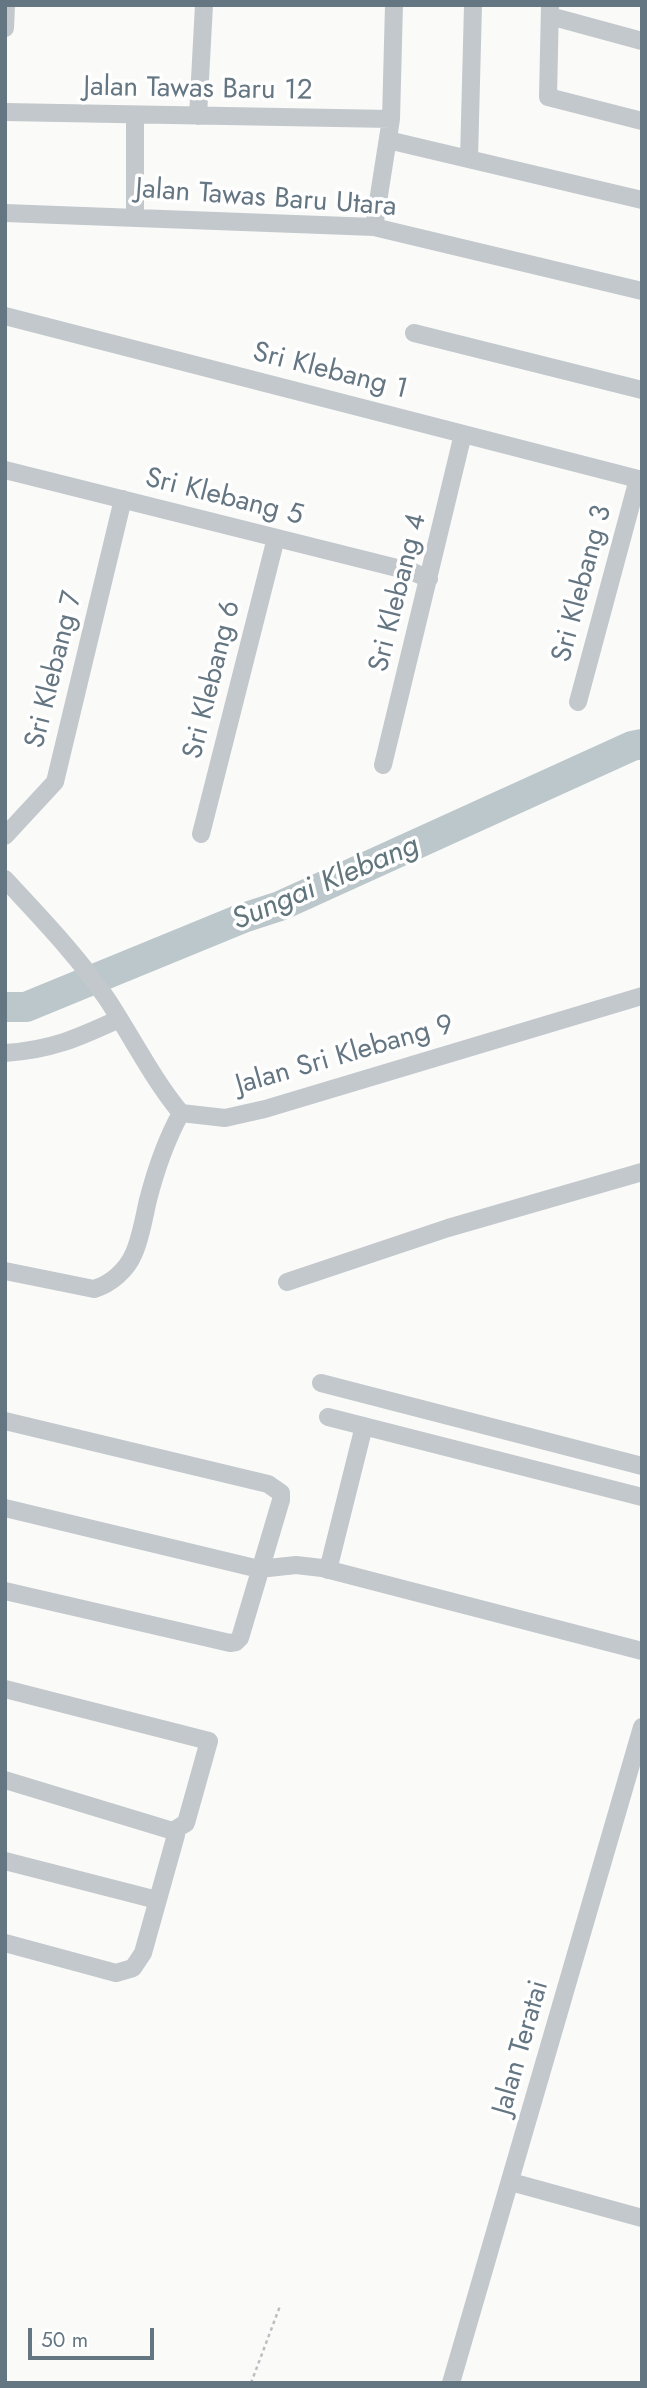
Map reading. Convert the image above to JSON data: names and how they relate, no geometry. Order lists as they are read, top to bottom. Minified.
{"streets":{"street":["Jalan Tawas Baru 12","Jalan Tawas Baru Utara","Sri Klebang 1","Sri Klebang 5","Sri Klebang 3","Sri Klebang 4","Sri Klebang 7","Sri Klebang 6","Jalan Sri Klebang 9","Jalan Teratai"]},"crossings":[["Sri Klebang 1","Sri Klebang 3"],["Sri Klebang 1","Sri Klebang 4"],["Sri Klebang 5","Sri Klebang 4"],["Sri Klebang 5","Sri Klebang 7"],["Sri Klebang 5","Sri Klebang 6"]],"water":["Sungai Klebang"],"scale_bar":"50 m"}
